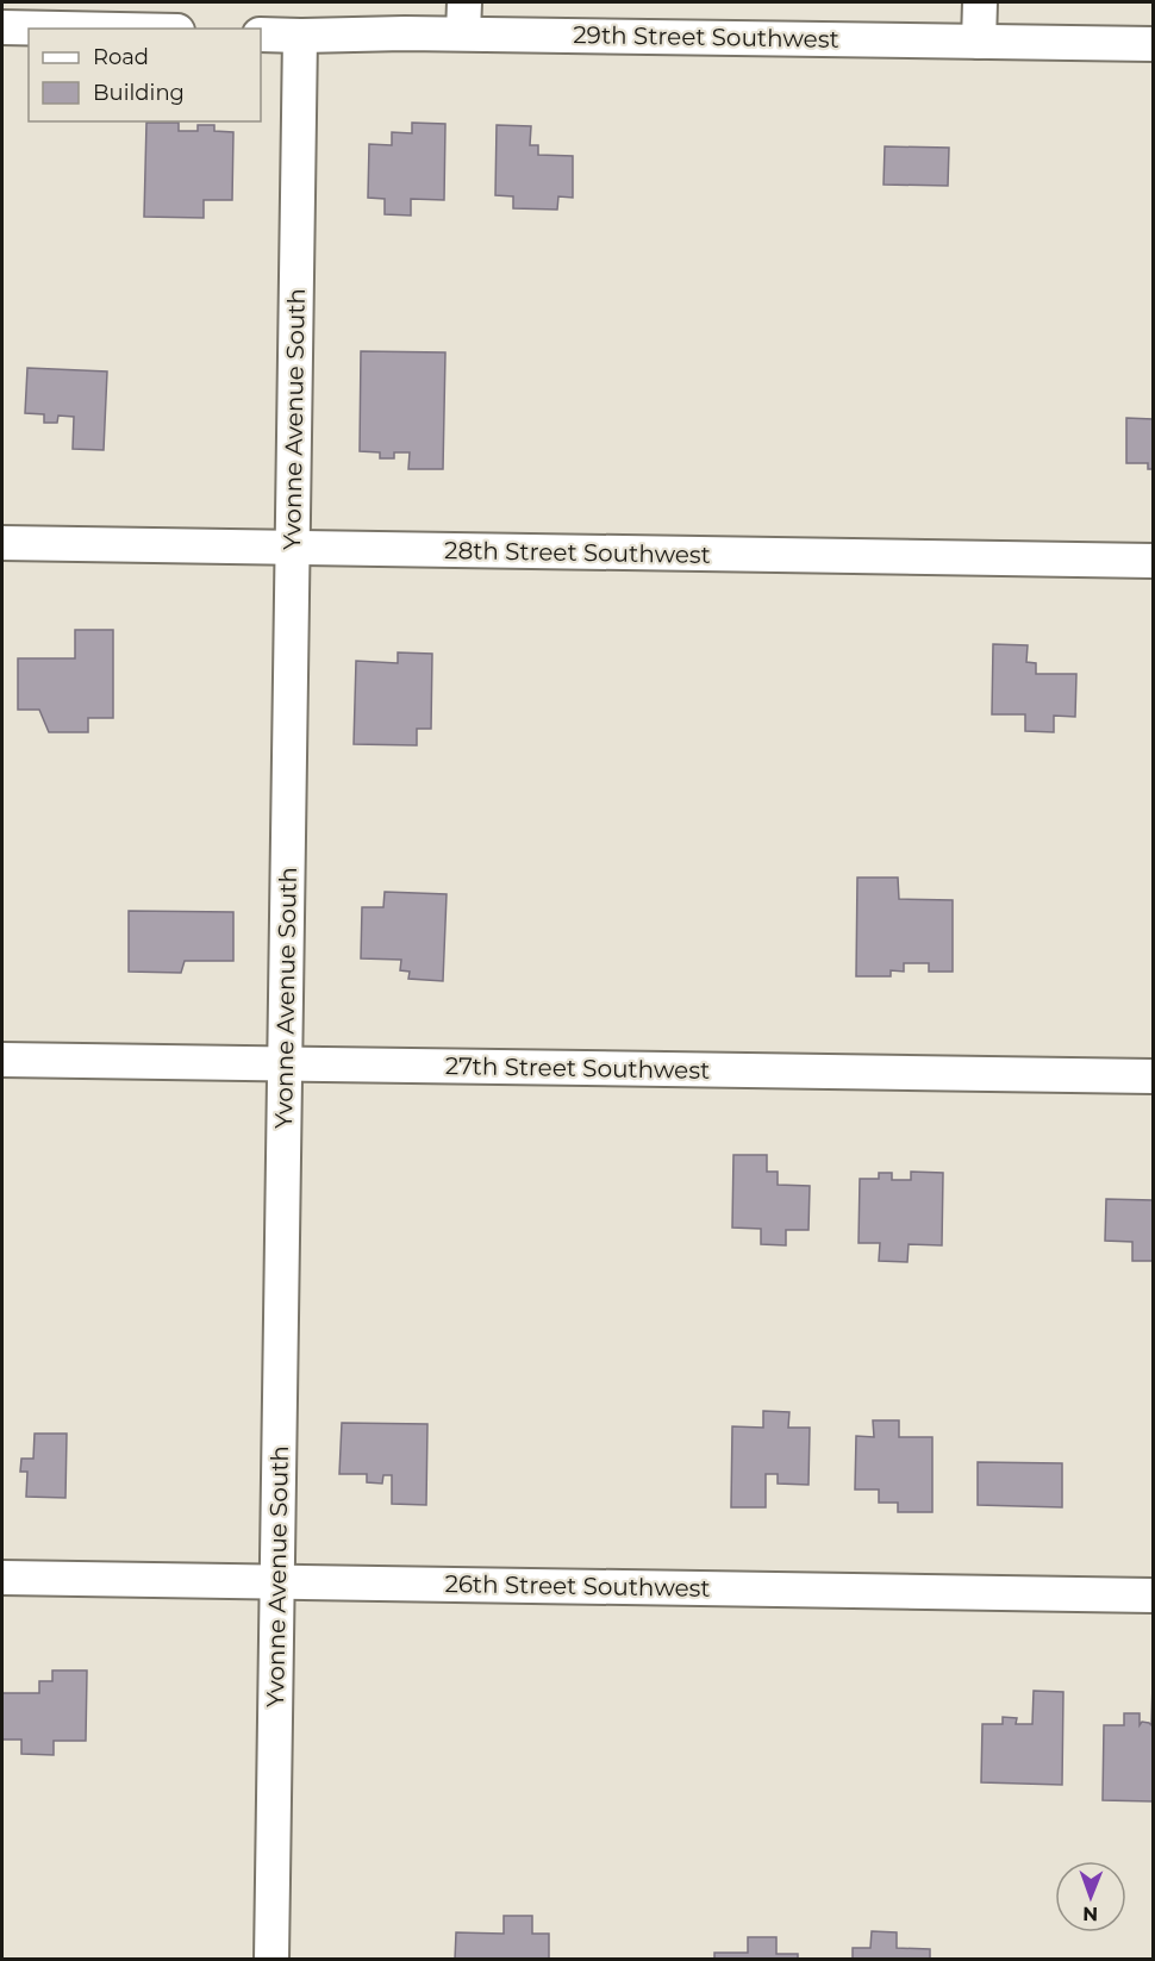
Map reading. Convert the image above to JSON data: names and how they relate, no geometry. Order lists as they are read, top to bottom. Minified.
{"streets":{"street":["29th Street Southwest","Yvonne Avenue South","28th Street Southwest","27th Street Southwest","26th Street Southwest"]},"crossings":[["29th Street Southwest","Yvonne Avenue South"],["Yvonne Avenue South","28th Street Southwest"],["Yvonne Avenue South","27th Street Southwest"],["Yvonne Avenue South","26th Street Southwest"]],"legend":["Road","Building"],"north":"bottom"}
